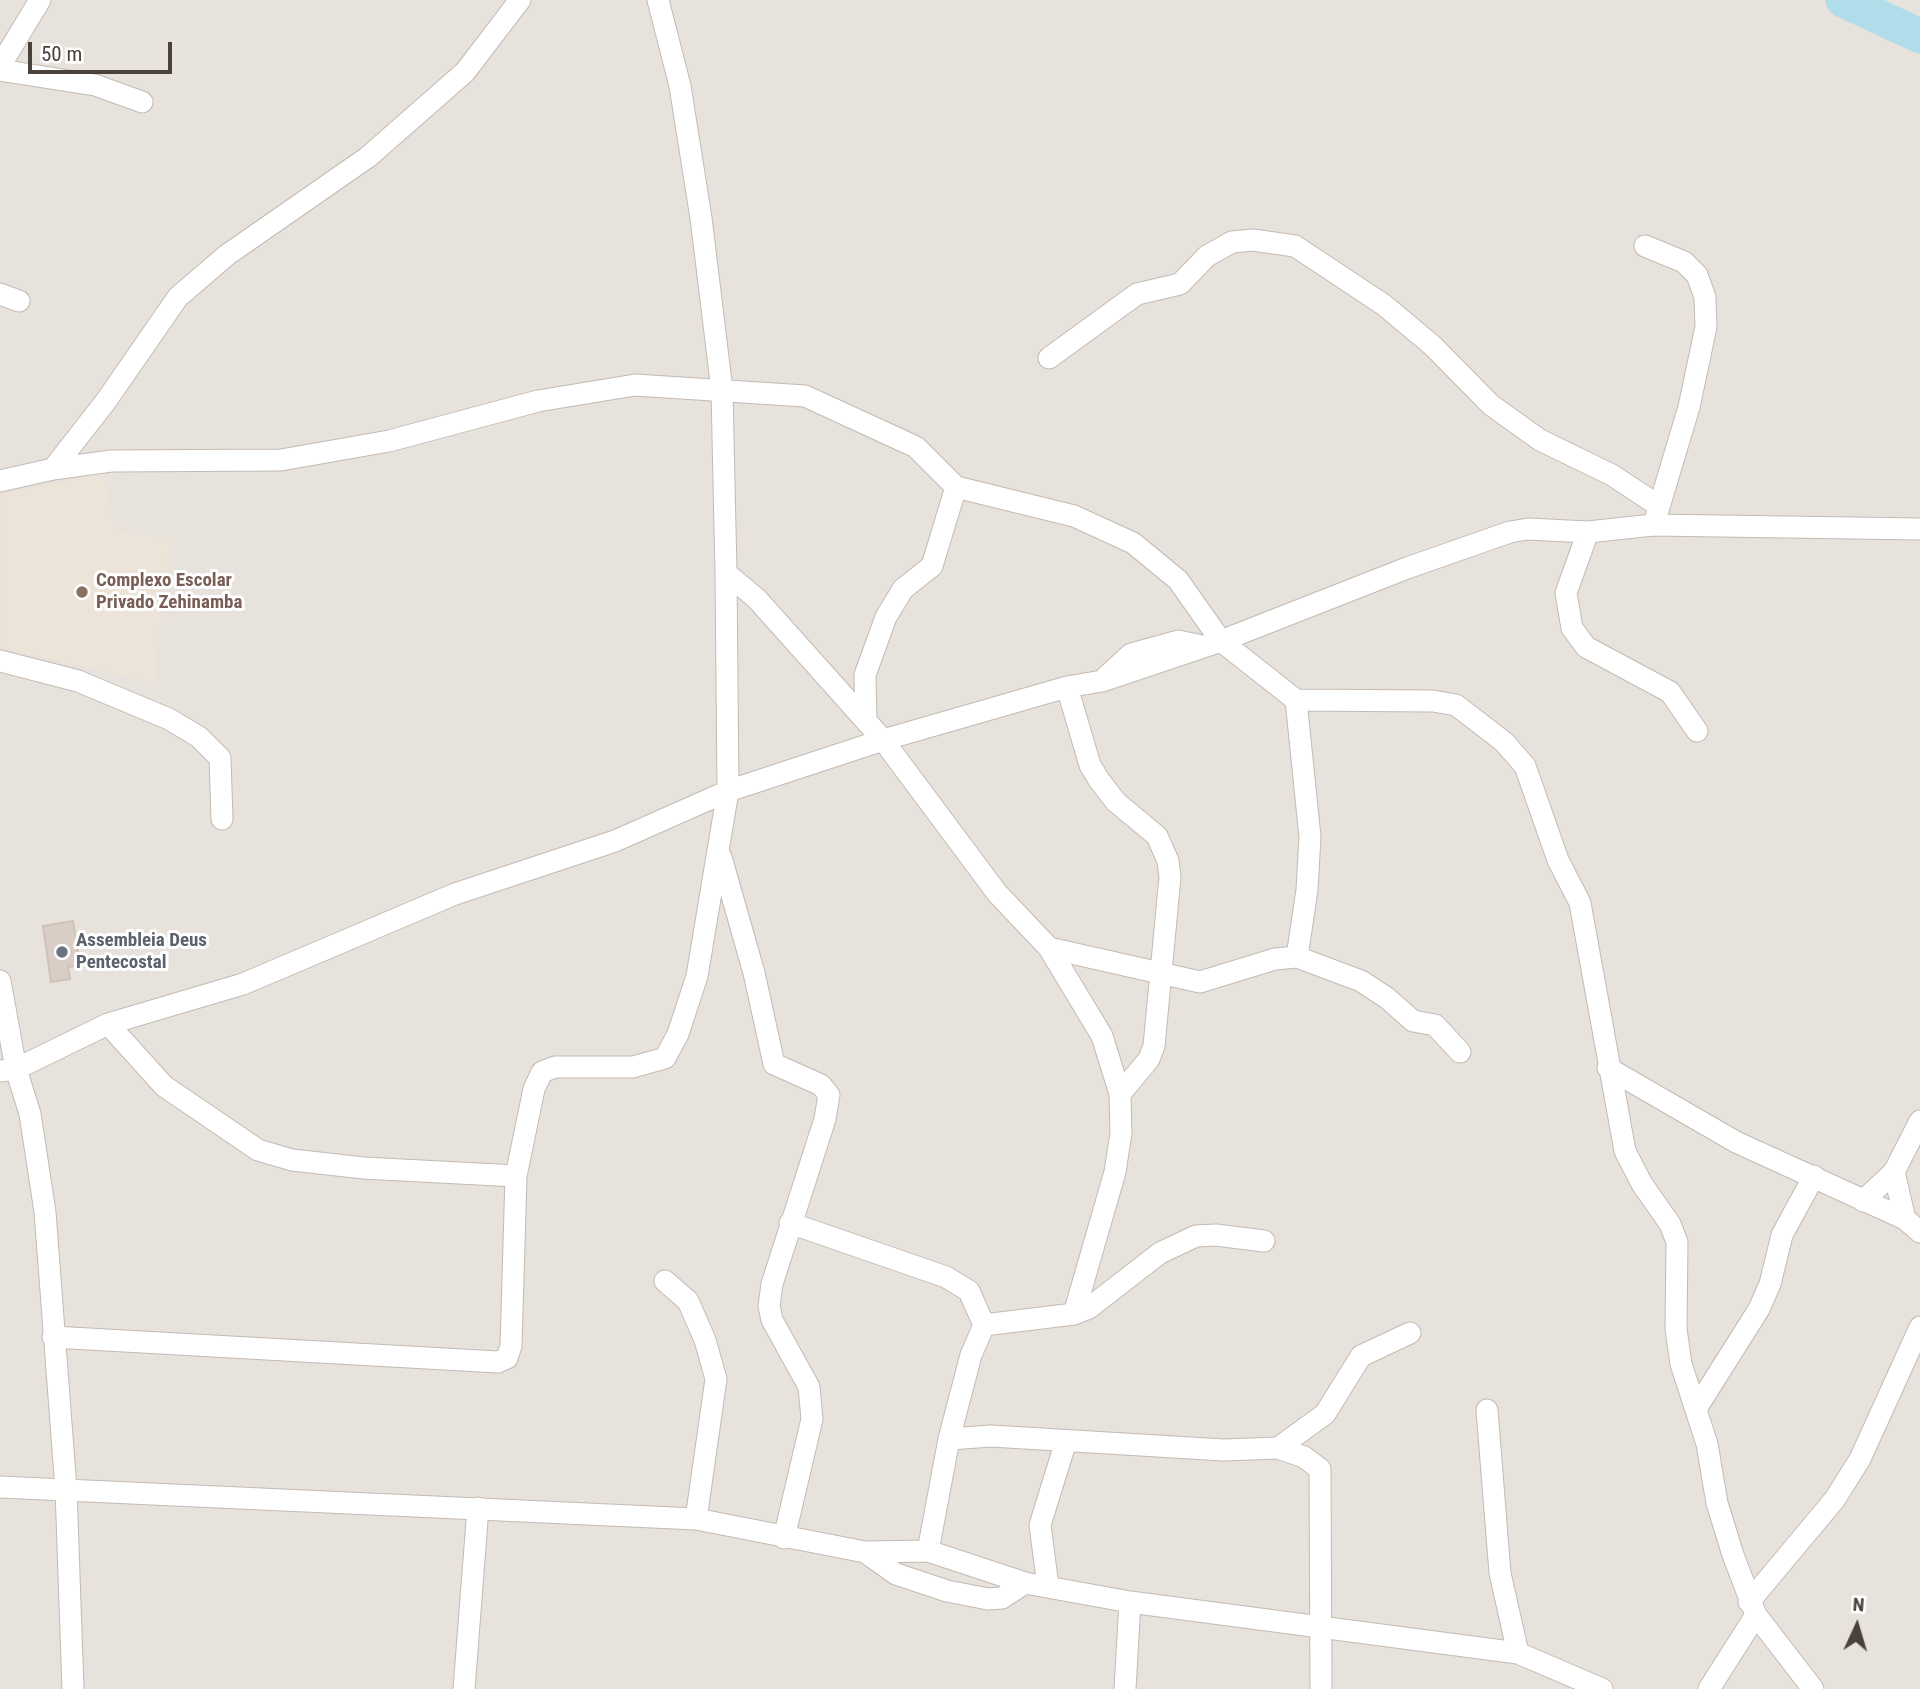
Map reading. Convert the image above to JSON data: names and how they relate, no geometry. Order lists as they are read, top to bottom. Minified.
{"places":["Complexo Escolar Privado Zehinamba","Assembleia Deus Pentecostal"],"scale_bar":"50 m","north":"top"}
